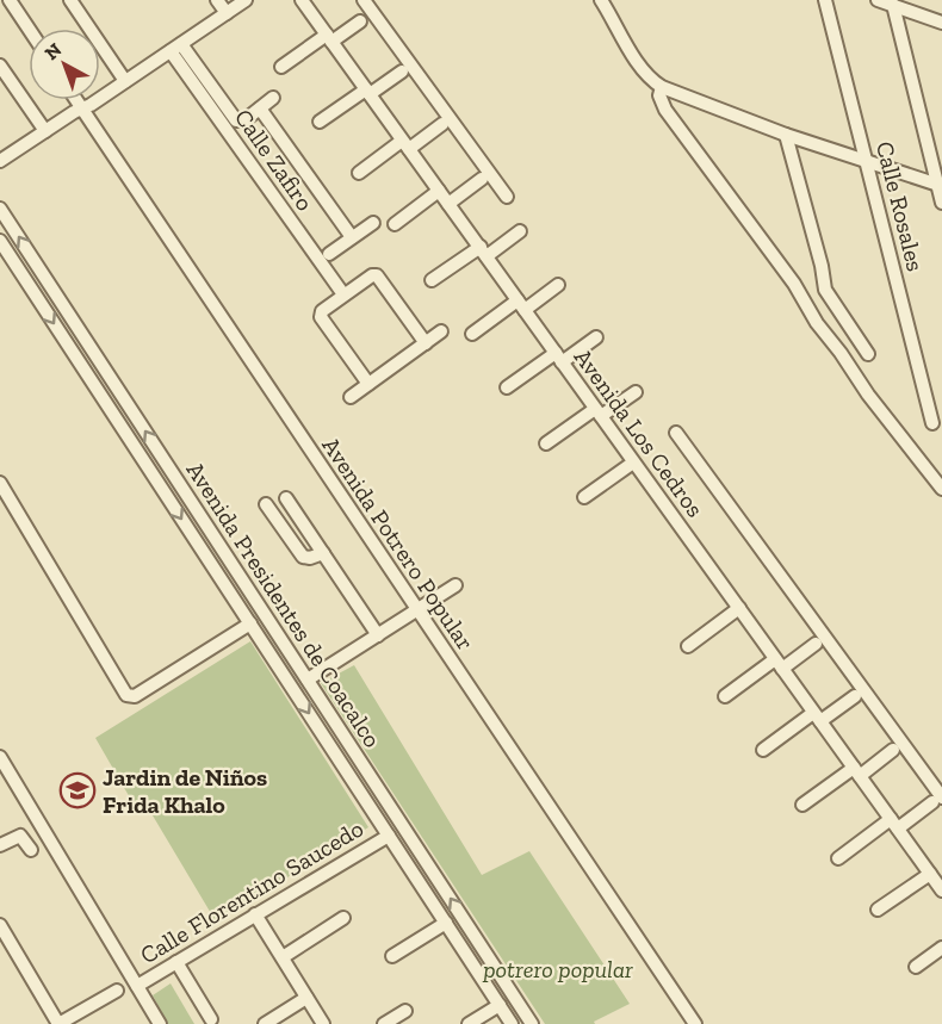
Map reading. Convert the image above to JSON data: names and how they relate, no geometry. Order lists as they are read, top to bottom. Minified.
{"streets":{"street":["Calle Zafiro","Calle Rosales","Avenida Los Cedros","Avenida Potrero Popular","Avenida Presidentes de Coacalco","Calle Florentino Saucedo"]},"crossings":[["Avenida Presidentes de Coacalco","Calle Florentino Saucedo"]],"parks":["potrero popular"],"places":{"school or university":["Jardin de Niños Frida Khalo"]},"north":"top left"}
